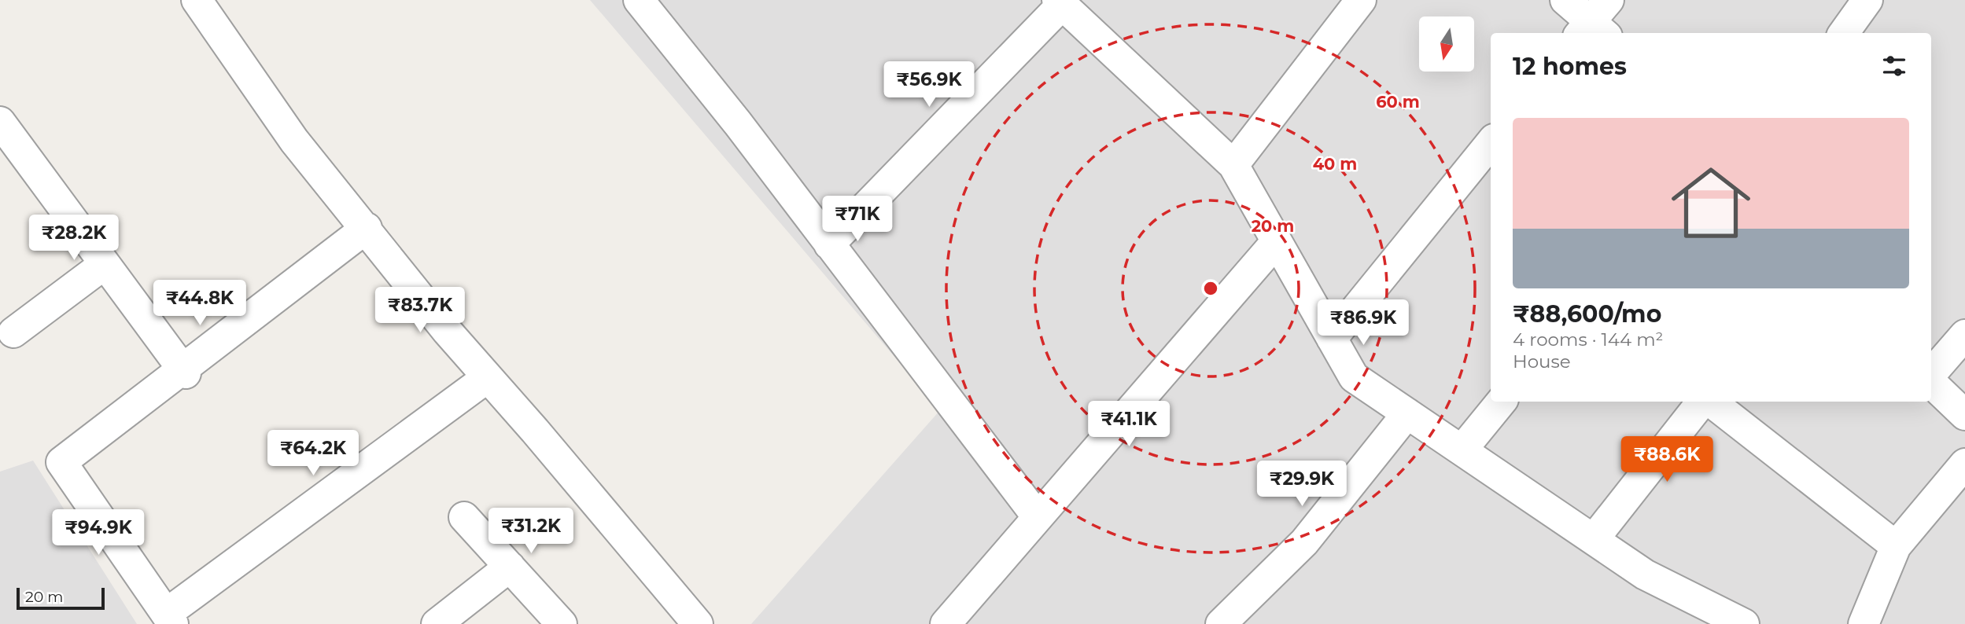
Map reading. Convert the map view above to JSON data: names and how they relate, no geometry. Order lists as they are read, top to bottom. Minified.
{"scale_bar":"20 m","north":"bottom","page":{"heading":"12 homes","price":["₹56.9K","₹71K","₹28.2K","₹44.8K","₹83.7K","₹86.9K","₹41.1K","₹64.2K","₹88.6K","₹29.9K","₹31.2K","₹94.9K"],"list":[{"name":"₹88,600/mo","note":"4 rooms · 144 m² · House"}],"scale":"20 m"},"rings":["60 m","40 m","20 m"]}
